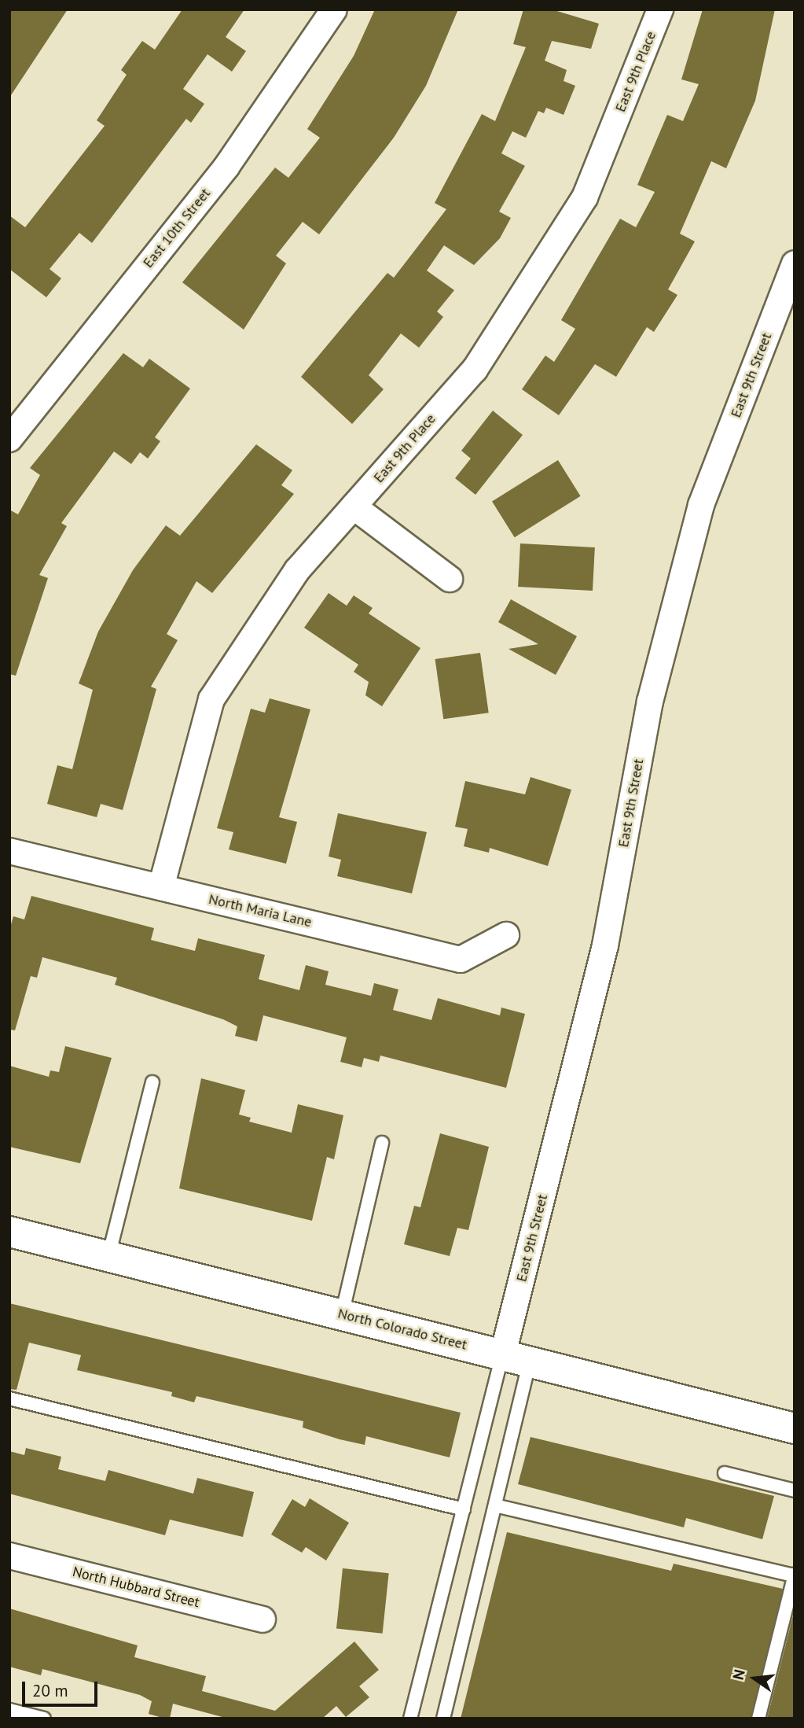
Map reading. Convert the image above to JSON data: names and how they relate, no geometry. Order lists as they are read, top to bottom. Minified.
{"streets":{"street":["East 9th Place","East 10th Street","East 9th Street","North Maria Lane","North Colorado Street","North Hubbard Street"]},"crossings":[["East 9th Place","North Maria Lane"],["East 9th Street","North Colorado Street"]],"scale_bar":"20 m","north":"left"}
